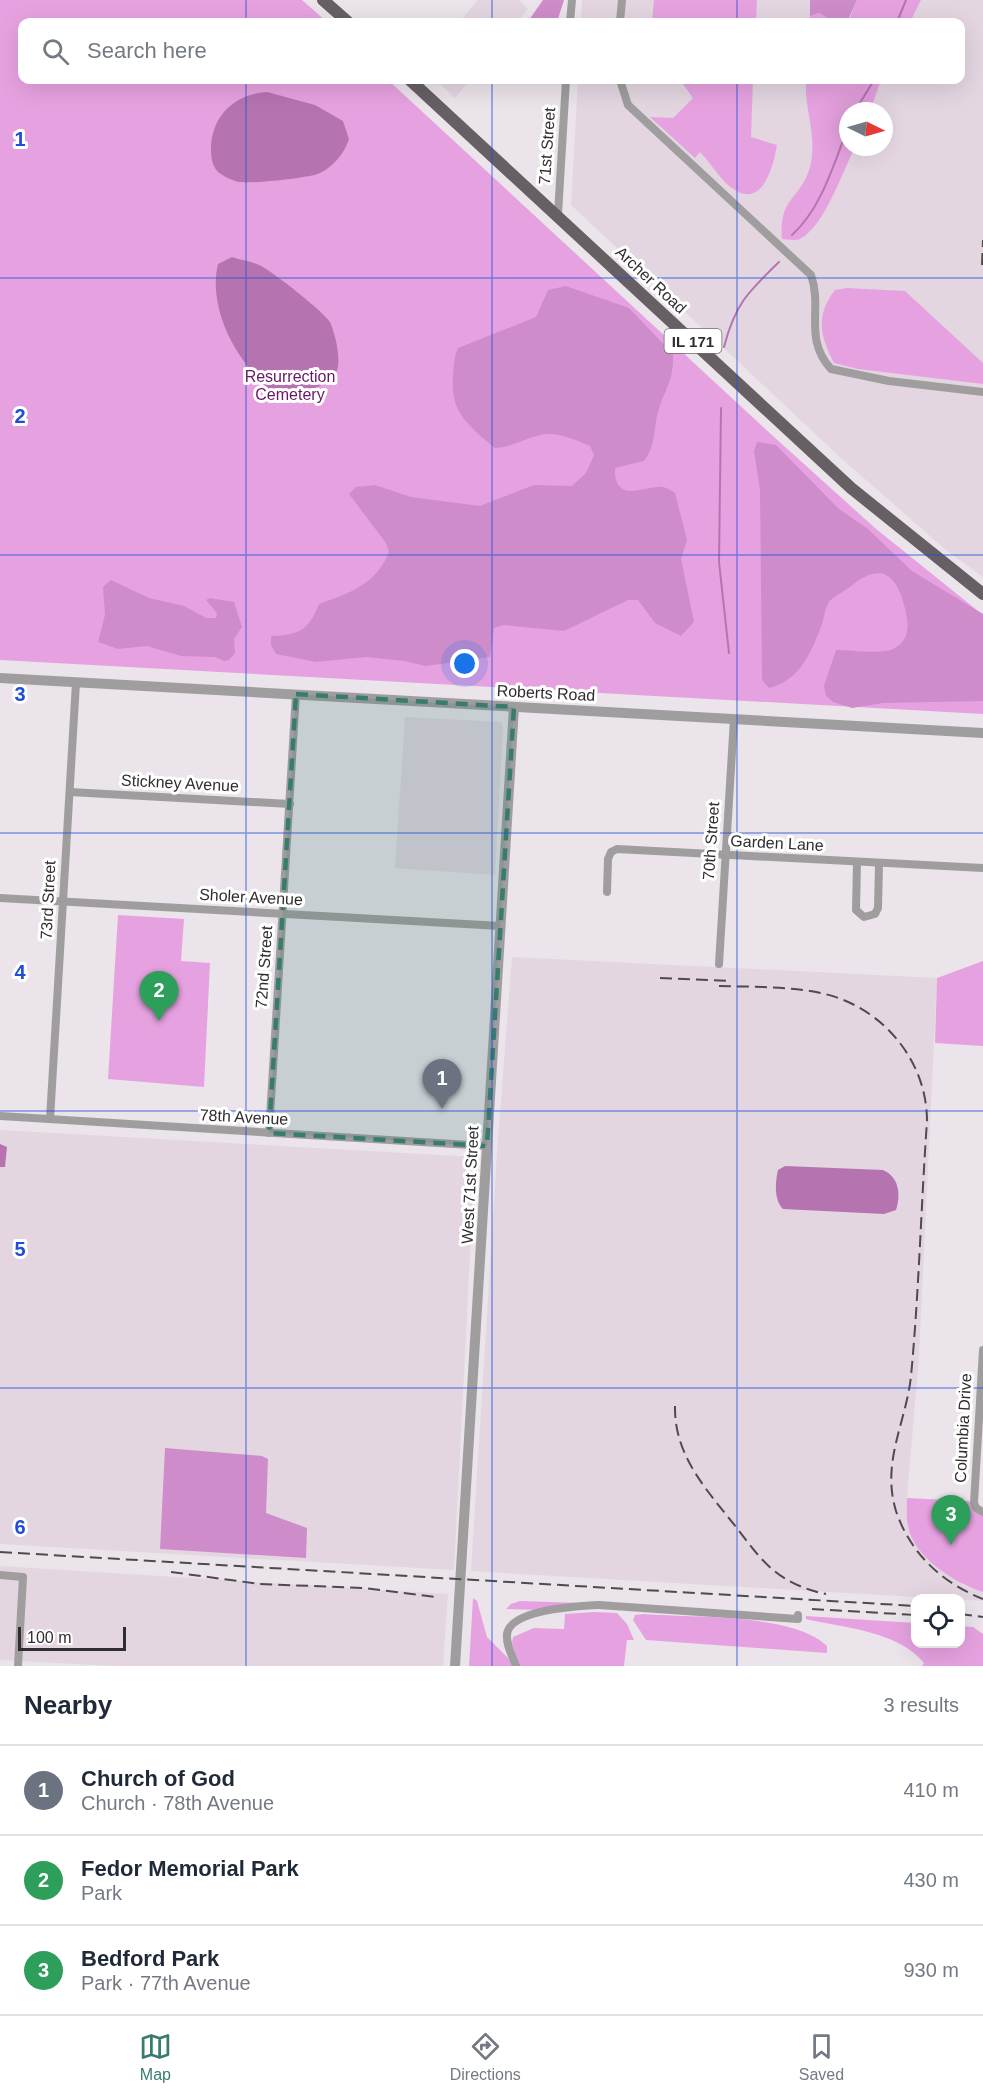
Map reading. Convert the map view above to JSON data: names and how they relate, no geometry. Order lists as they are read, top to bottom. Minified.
{"streets":{"main road":["Archer Road","IL 171"],"street":["71st Street","Roberts Road","Stickney Avenue","70th Street","Garden Lane","Sholer Avenue","73rd Street","72nd Street","78th Avenue","West 71st Street","Columbia Drive"]},"crossings":[["71st Street","Archer Road"],["Roberts Road","70th Street"],["Roberts Road","73rd Street"],["Roberts Road","72nd Street"],["Roberts Road","West 71st Street"],["Stickney Avenue","73rd Street"],["Stickney Avenue","72nd Street"],["70th Street","Garden Lane"],["Sholer Avenue","73rd Street"],["Sholer Avenue","72nd Street"],["Sholer Avenue","West 71st Street"],["73rd Street","78th Avenue"],["72nd Street","78th Avenue"],["78th Avenue","West 71st Street"]],"parks":["Resurrection Cemetery"],"scale_bar":"100 m","north":"right","page":{"search":"Search here","pins":["2","1","3"],"scale":"100 m","heading":["Nearby","3 results"],"list":[{"mark":"1","name":"Church of God","note":"Church · 78th Avenue","value":"410 m"},{"mark":"2","name":"Fedor Memorial Park","note":"Park","value":"430 m"},{"mark":"3","name":"Bedford Park","note":"Park · 77th Avenue","value":"930 m"}],"nav":["Map","Directions","Saved"]},"grid":{"rows":["1","2","3","4","5","6"]}}
